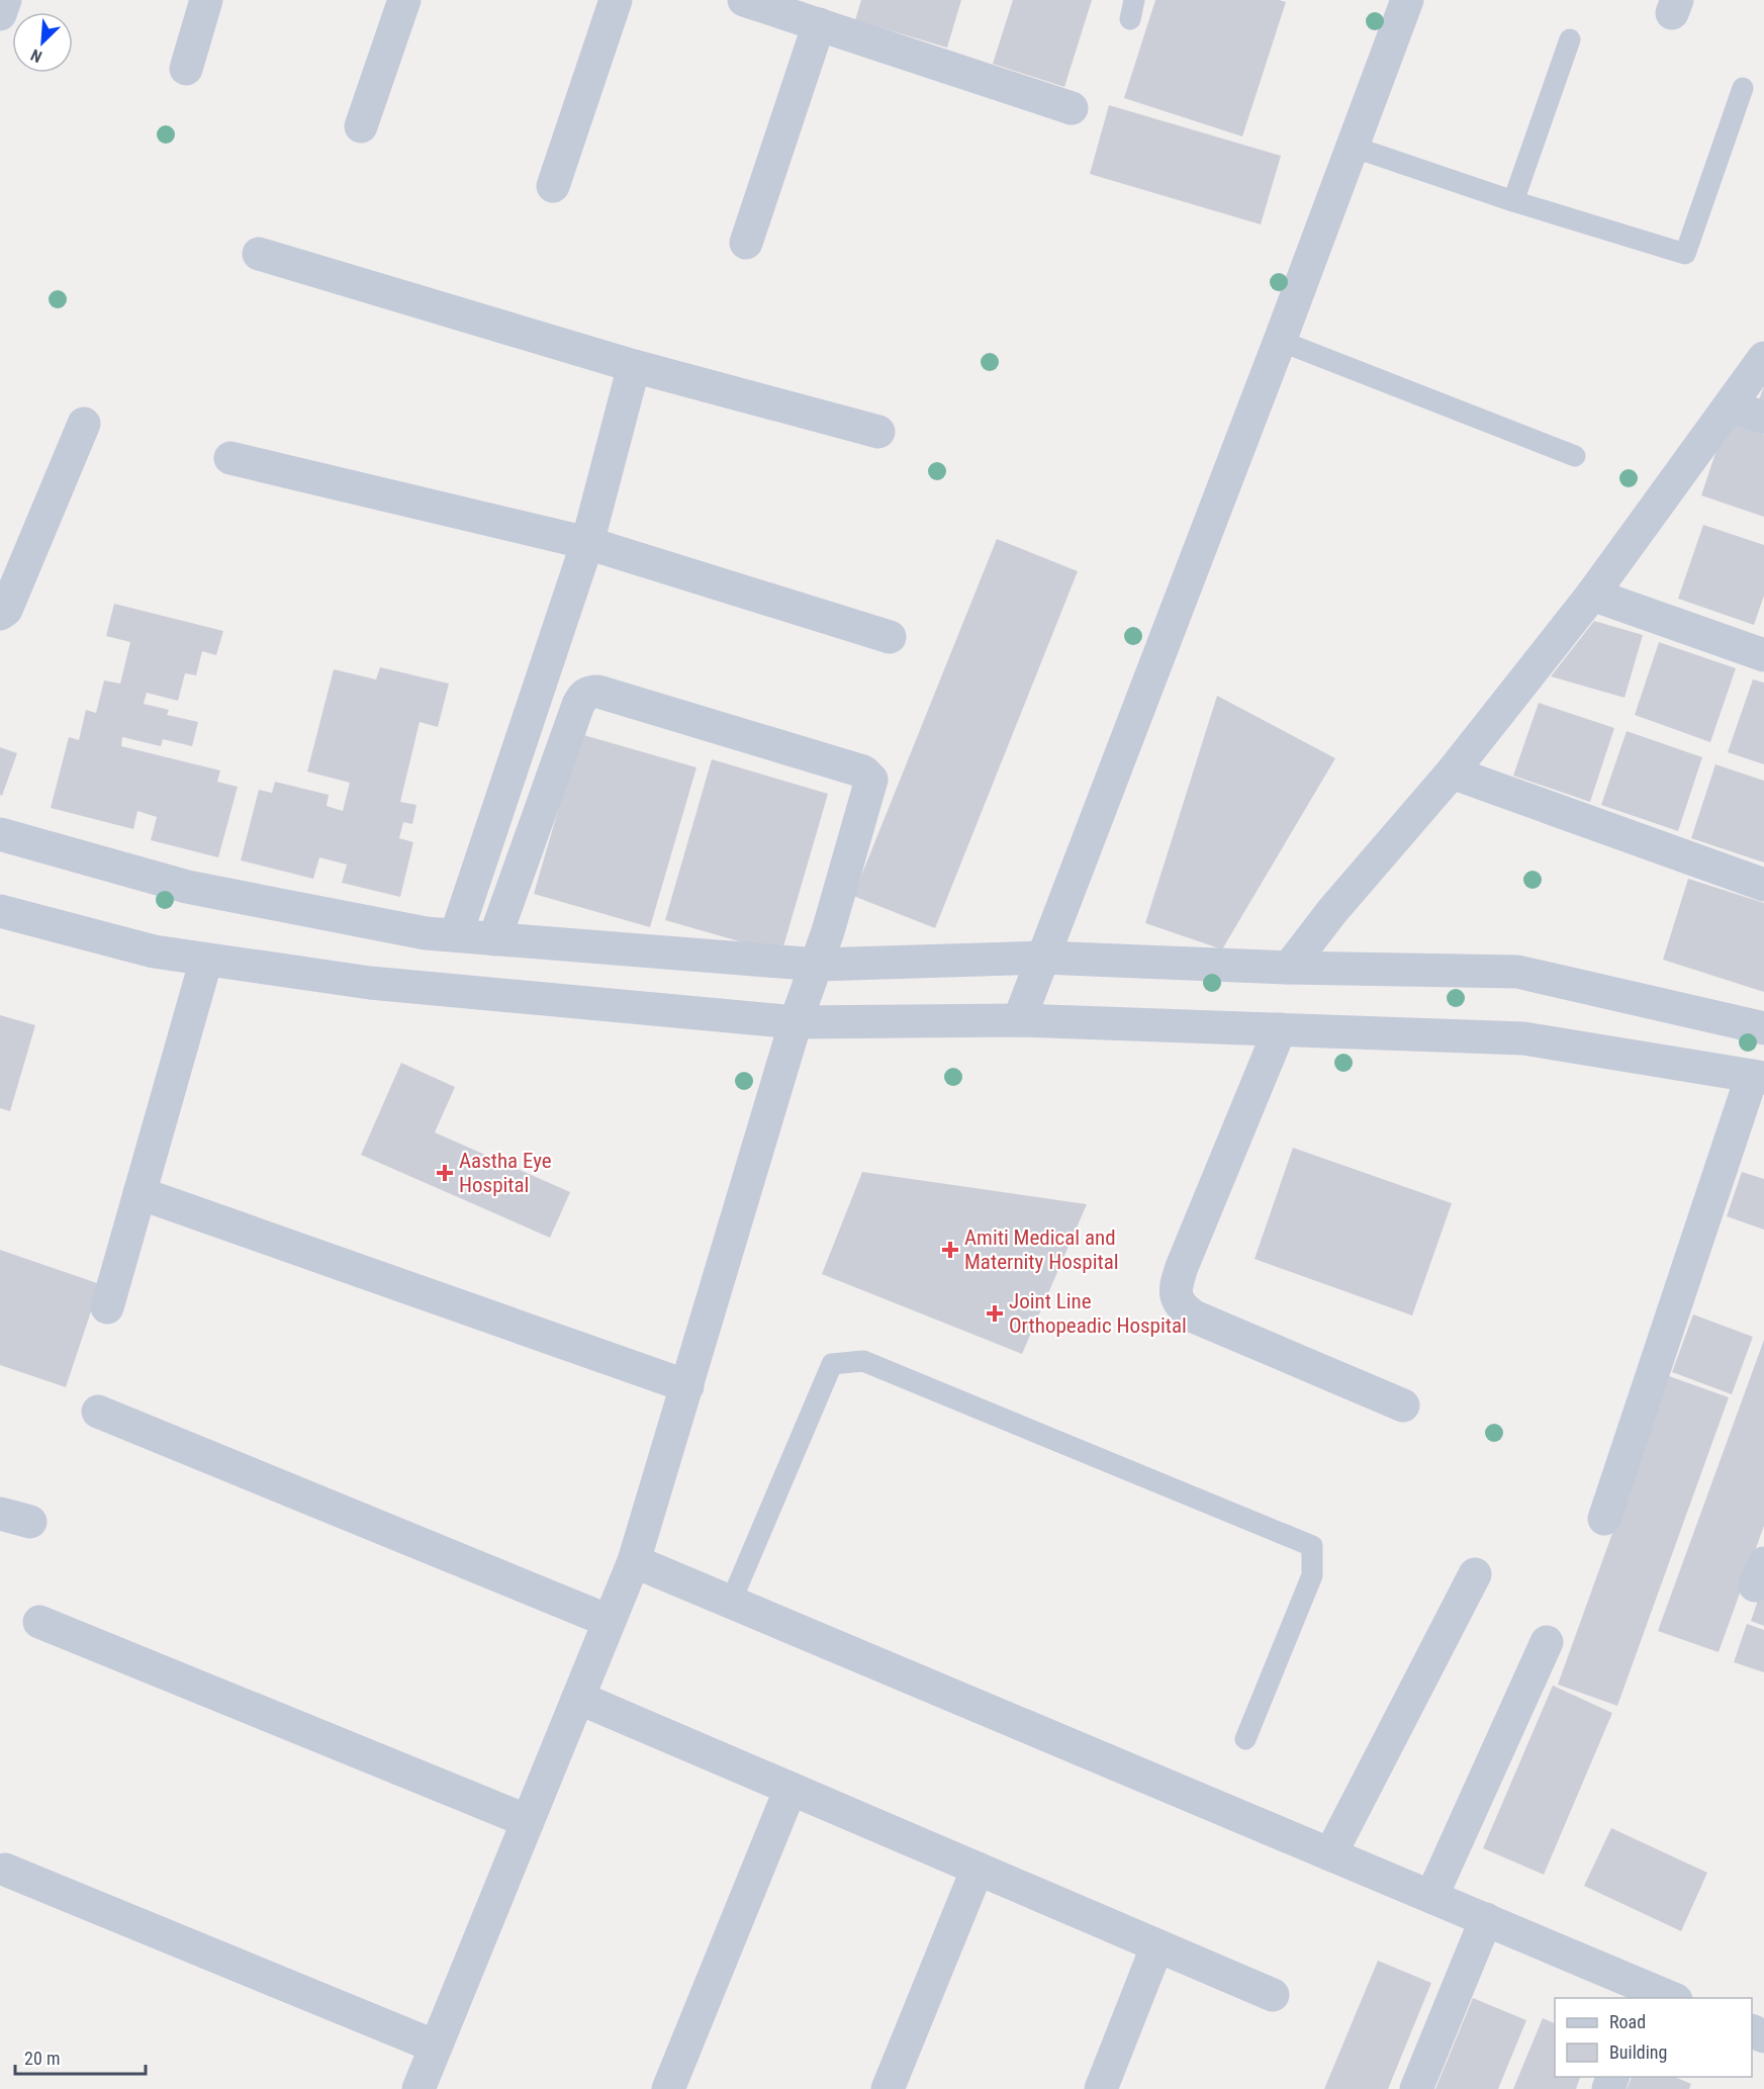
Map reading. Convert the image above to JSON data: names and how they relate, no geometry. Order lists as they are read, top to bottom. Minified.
{"places":{"health":["Aastha Eye Hospital","Amiti Medical and Maternity Hospital","Joint Line Orthopeadic Hospital"]},"legend":["Road","Building"],"scale_bar":"20 m","north":"bottom left"}
